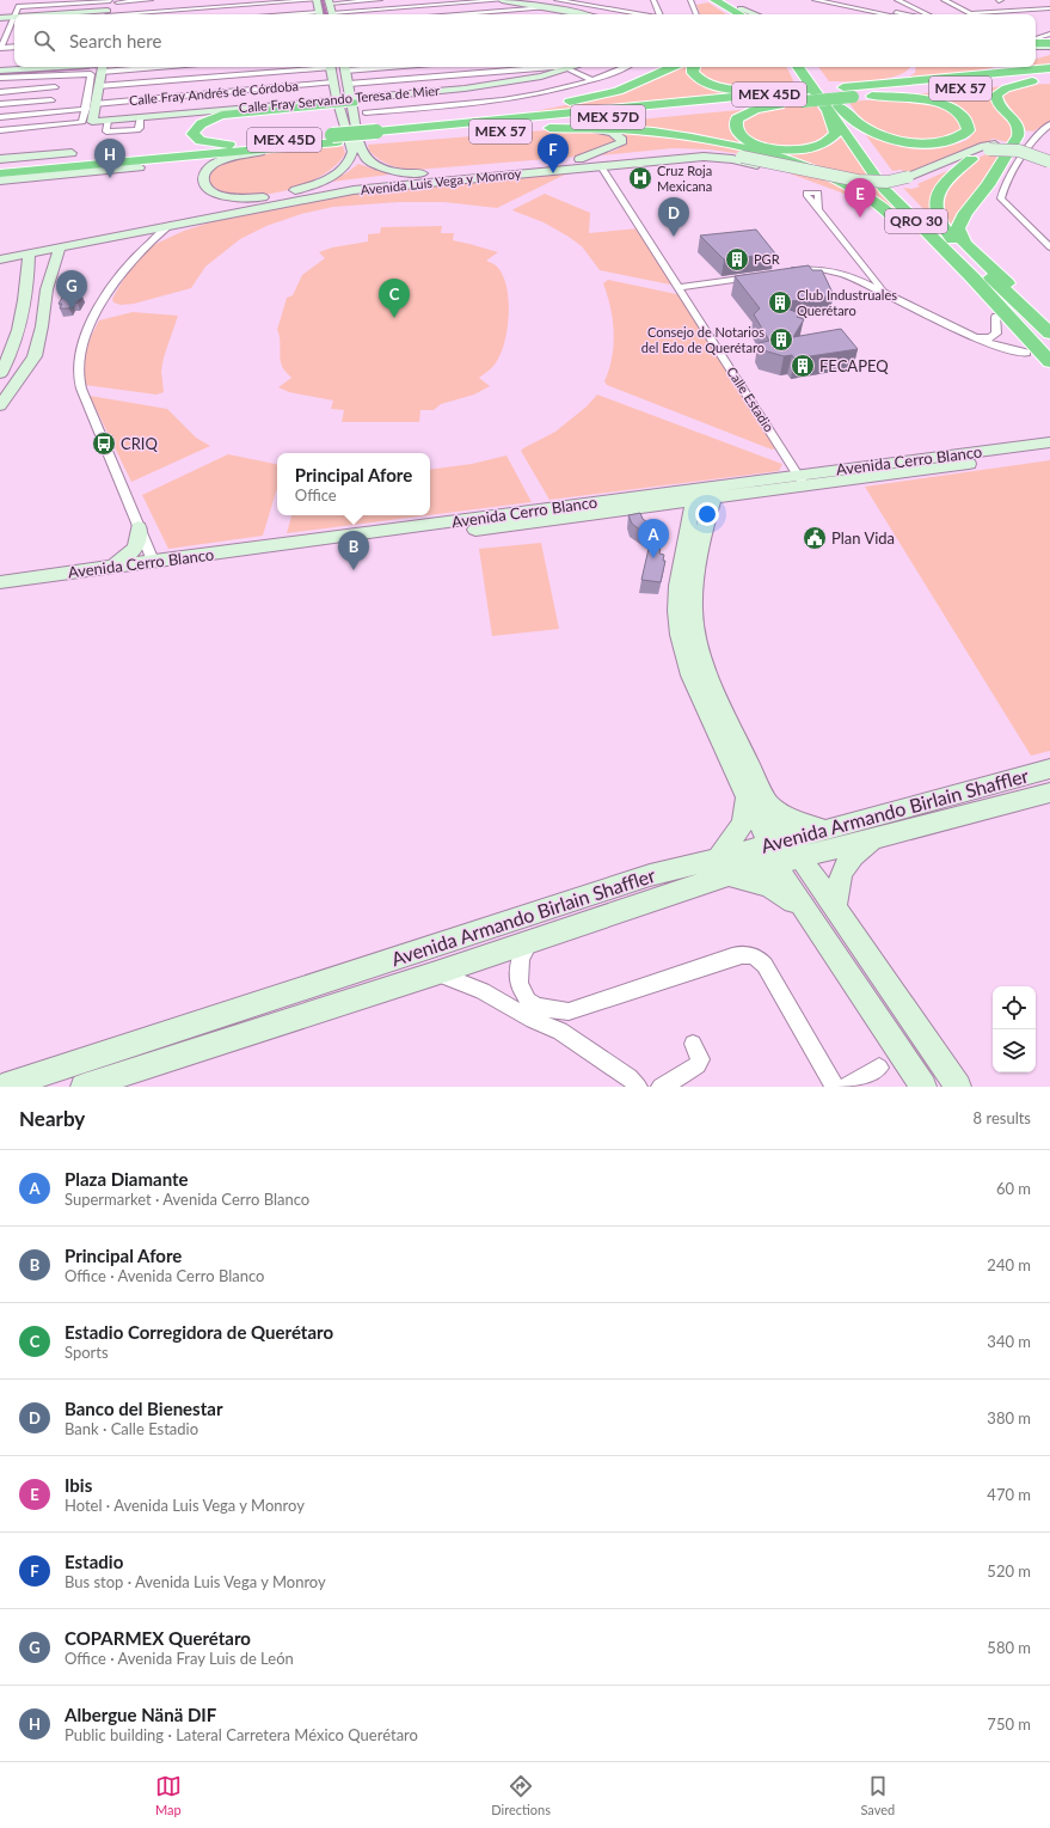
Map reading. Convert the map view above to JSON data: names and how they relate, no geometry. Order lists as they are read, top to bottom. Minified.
{"streets":{"highway":["MEX 57","MEX 45D","MEX 57D","QRO 30"],"main road":["Calle Fray Servando Teresa de Mier","Avenida Luis Vega y Monroy","Avenida Cerro Blanco","Avenida Armando Birlain Shaffler"],"street":["Calle Fray Andrés de Córdoba","Calle Estadio"]},"crossings":[["MEX 57","MEX 45D"],["MEX 57","MEX 57D"],["MEX 57","QRO 30"],["MEX 45D","MEX 57D"],["MEX 45D","QRO 30"],["MEX 57D","QRO 30"],["Avenida Luis Vega y Monroy","Calle Estadio"],["Calle Estadio","Avenida Cerro Blanco"]],"places":{"hospital":["Cruz Roja Mexicana"],"building":["PGR","Club Industruales Querétaro","Consejo de Notarios del Edo de Querétaro","FECAPEQ"],"bus stop":["CRIQ"],"public building":["Plan Vida"]},"page":{"search":"Search here","pins":["F","H","E","D","G","C","A","B"],"popup":["Principal Afore","Office"],"heading":["Nearby","8 results"],"list":[{"mark":"A","name":"Plaza Diamante","note":"Supermarket · Avenida Cerro Blanco","value":"60 m"},{"mark":"B","name":"Principal Afore","note":"Office · Avenida Cerro Blanco","value":"240 m"},{"mark":"C","name":"Estadio Corregidora de Querétaro","note":"Sports","value":"340 m"},{"mark":"D","name":"Banco del Bienestar","note":"Bank · Calle Estadio","value":"380 m"},{"mark":"E","name":"Ibis","note":"Hotel · Avenida Luis Vega y Monroy","value":"470 m"},{"mark":"F","name":"Estadio","note":"Bus stop · Avenida Luis Vega y Monroy","value":"520 m"},{"mark":"G","name":"COPARMEX Querétaro","note":"Office · Avenida Fray Luis de León","value":"580 m"},{"mark":"H","name":"Albergue Nänä DIF","note":"Public building · Lateral Carretera México Querétaro","value":"750 m"}],"nav":["Map","Directions","Saved"]}}
